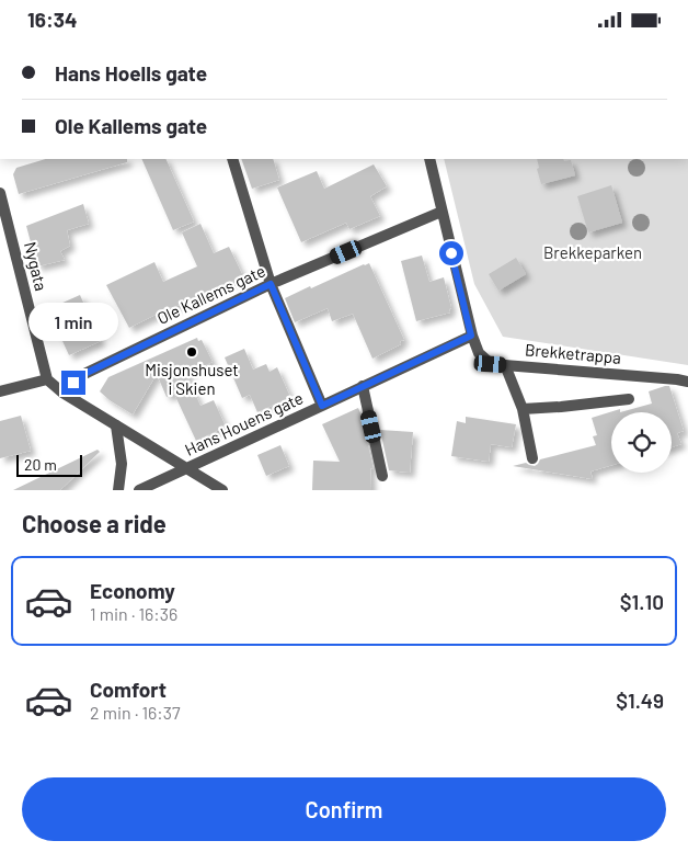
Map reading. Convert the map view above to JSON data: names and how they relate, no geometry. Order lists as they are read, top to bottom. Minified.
{"streets":{"street":["Nygata","Ole Kallems gate","Brekketrappa","Hans Houens gate"]},"crossings":[["Brekketrappa","Hans Houens gate"]],"parks":["Brekkeparken"],"places":["Misjonshuset i Skien"],"scale_bar":"20 m","page":{"status":"16:34","banner":["Hans Hoells gate","Ole Kallems gate"],"bubble":"1 min","scale":"20 m","heading":"Choose a ride","list":[{"name":"Economy","note":"1 min · 16:36","value":"$1.10"},{"name":"Comfort","note":"2 min · 16:37","value":"$1.49"}],"buttons":"Confirm"}}
